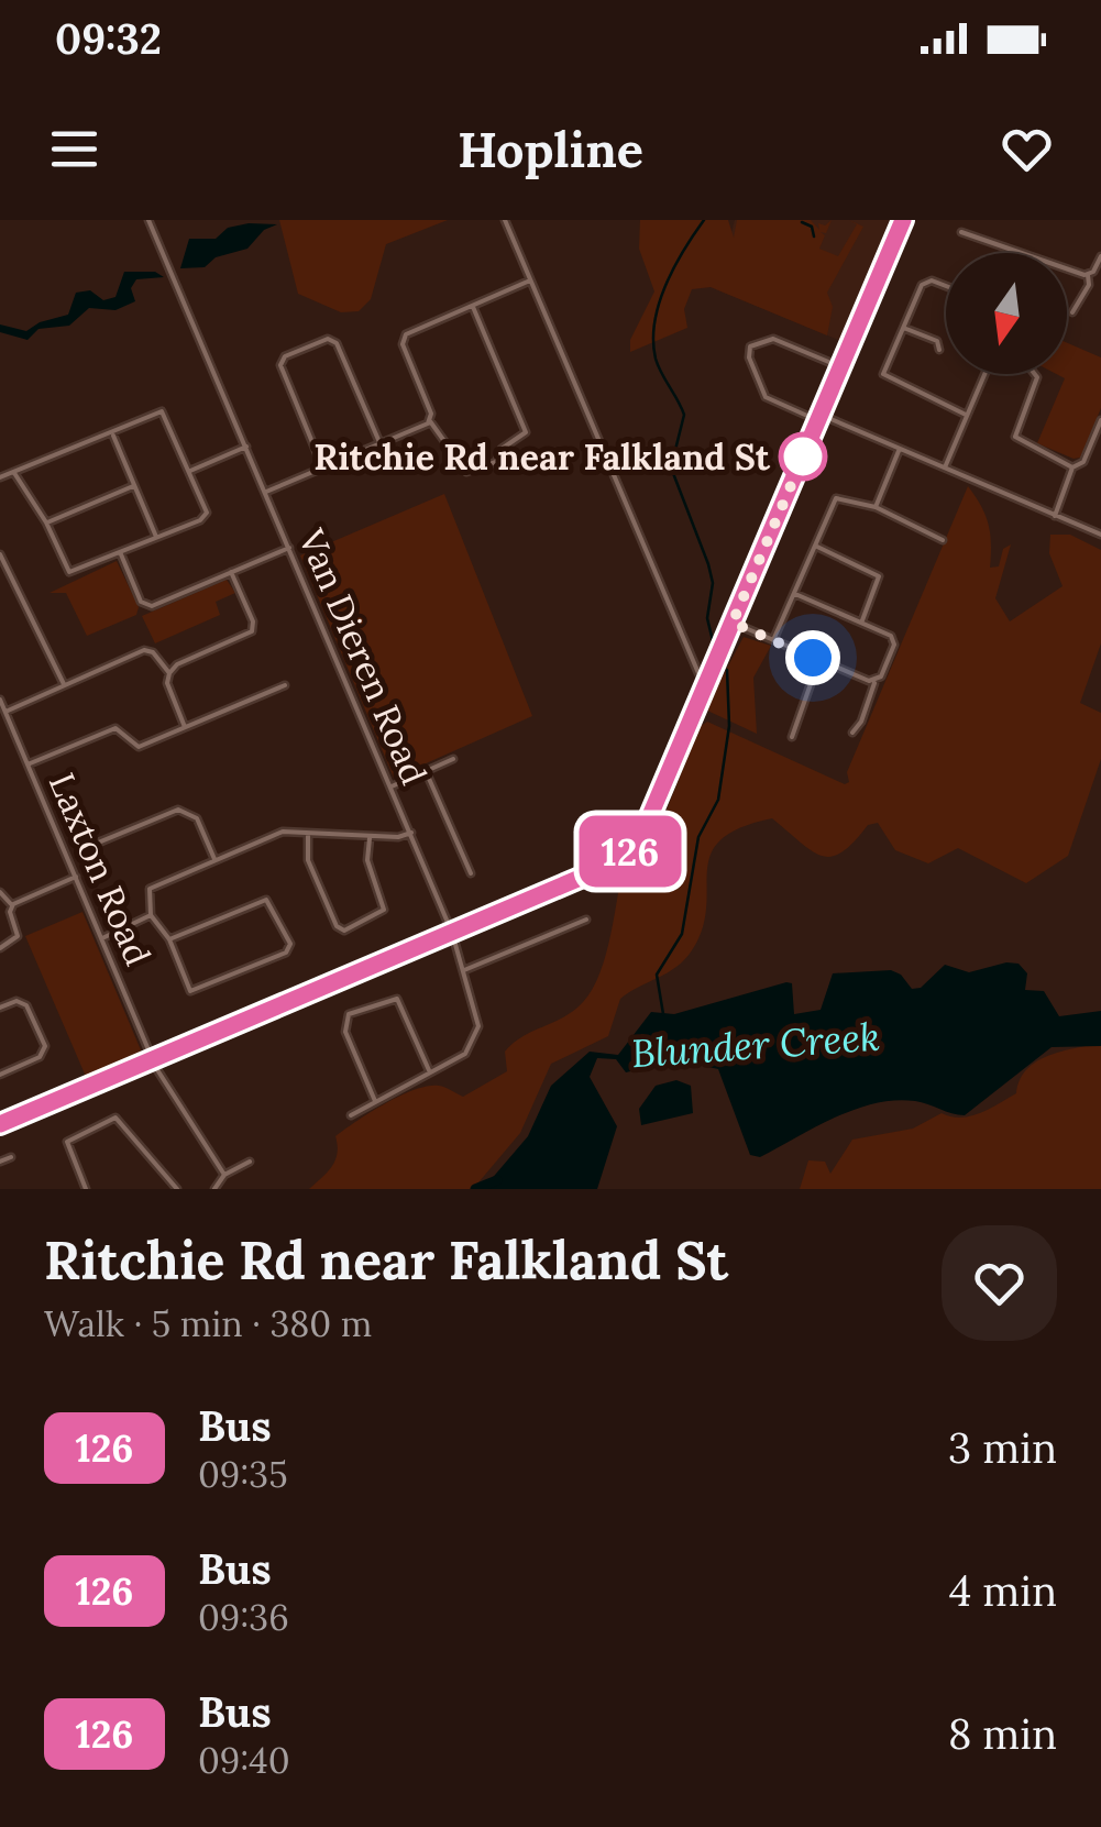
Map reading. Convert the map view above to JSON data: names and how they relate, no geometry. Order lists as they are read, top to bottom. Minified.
{"streets":{"street":["Van Dieren Road","Laxton Road"]},"water":["Blunder Creek"],"places":["Ritchie Rd near Falkland St"],"lines":["bus line 126"],"north":"bottom","page":{"status":"09:32","header":"Hopline","on_map":"126","heading":["Ritchie Rd near Falkland St","Walk · 5 min · 380 m"],"list":[{"mark":"126","name":"Bus","note":"09:35","value":"3 min"},{"mark":"126","name":"Bus","note":"09:36","value":"4 min"},{"mark":"126","name":"Bus","note":"09:40","value":"8 min"}]}}
